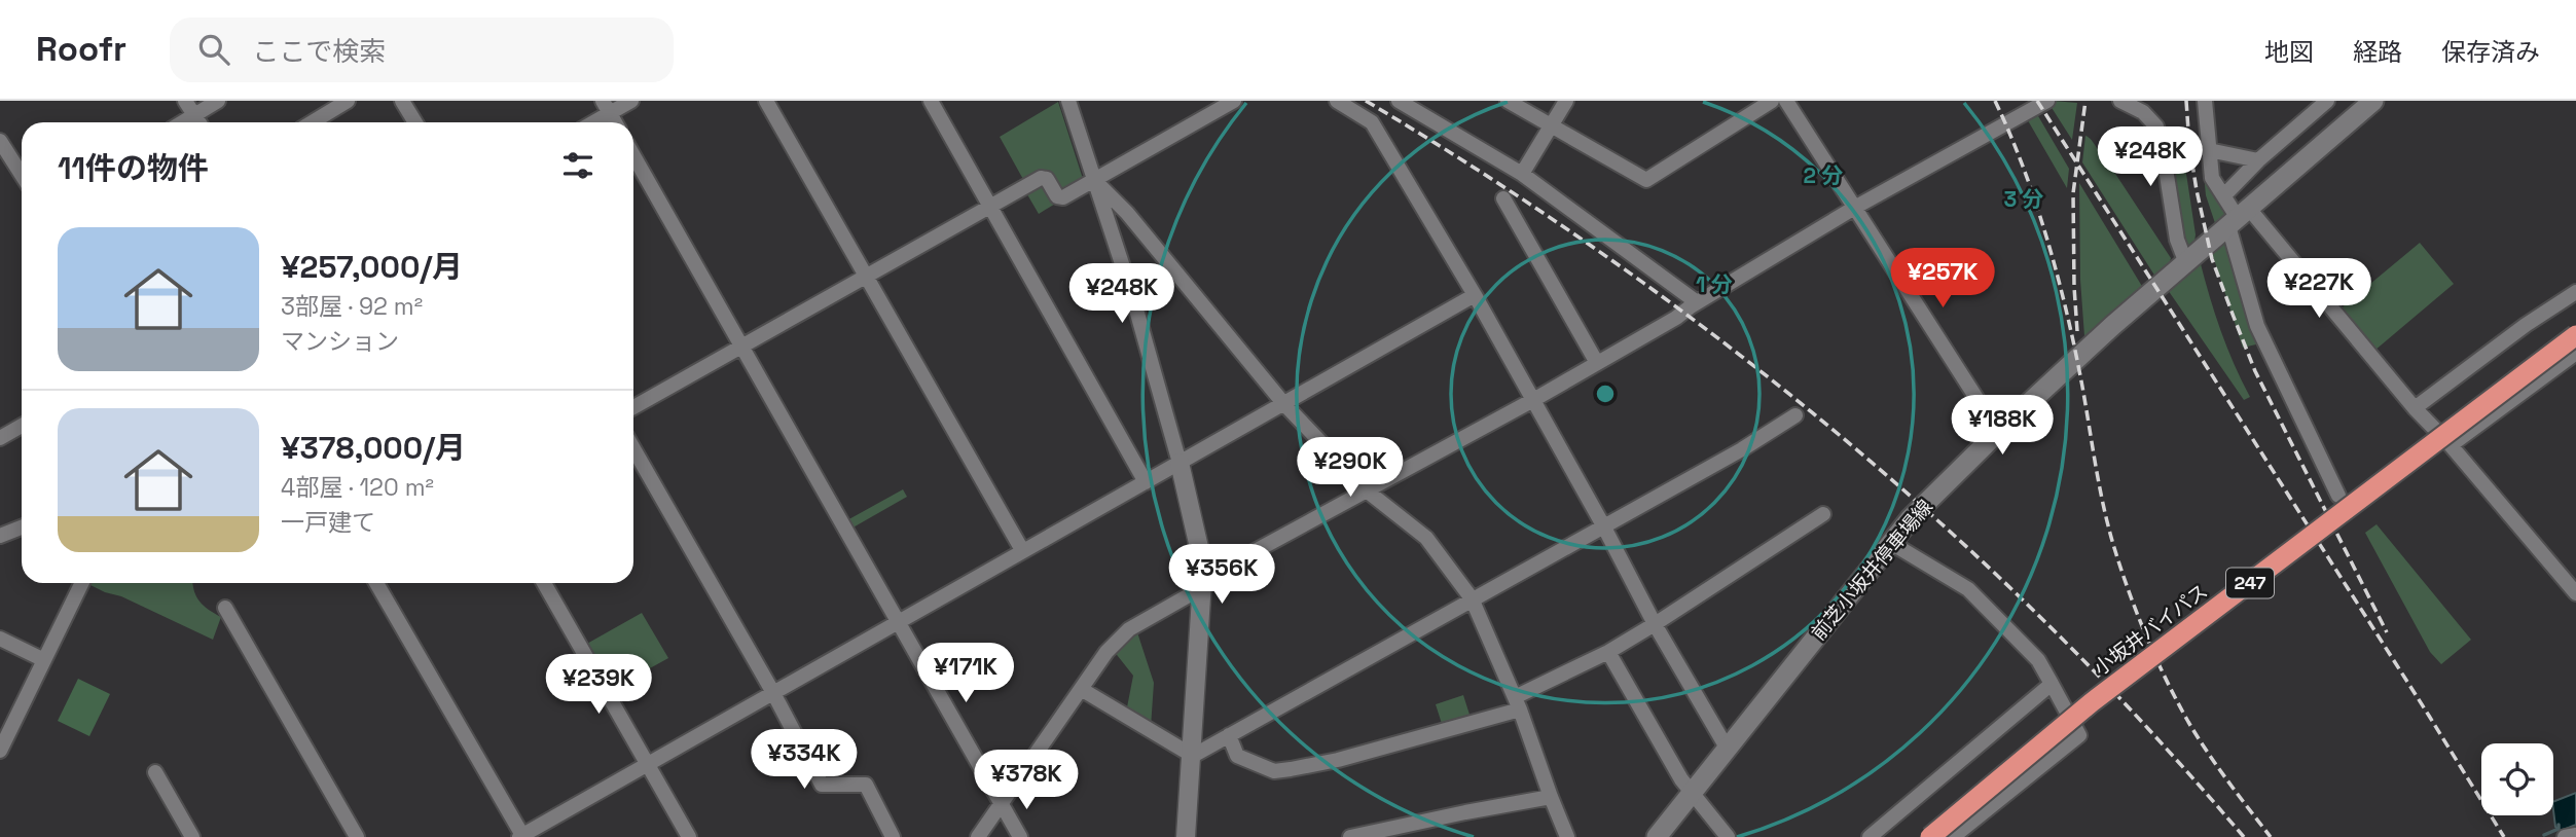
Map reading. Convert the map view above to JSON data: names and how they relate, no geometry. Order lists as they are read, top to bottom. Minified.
{"streets":{"highway":["247","小坂井バイパス"],"main road":["前芝小坂井停車場線"]},"page":{"header":"Roofr","search":"ここで検索","nav":["地図","経路","保存済み"],"heading":"11件の物件","price":["¥248K","¥257K","¥227K","¥248K","¥188K","¥290K","¥356K","¥171K","¥239K","¥334K","¥378K"],"list":[{"name":"¥257,000/月","note":"3部屋 · 92 m² · マンション"},{"name":"¥378,000/月","note":"4部屋 · 120 m² · 一戸建て"}]},"rings":["2 分","3 分","1 分"]}
